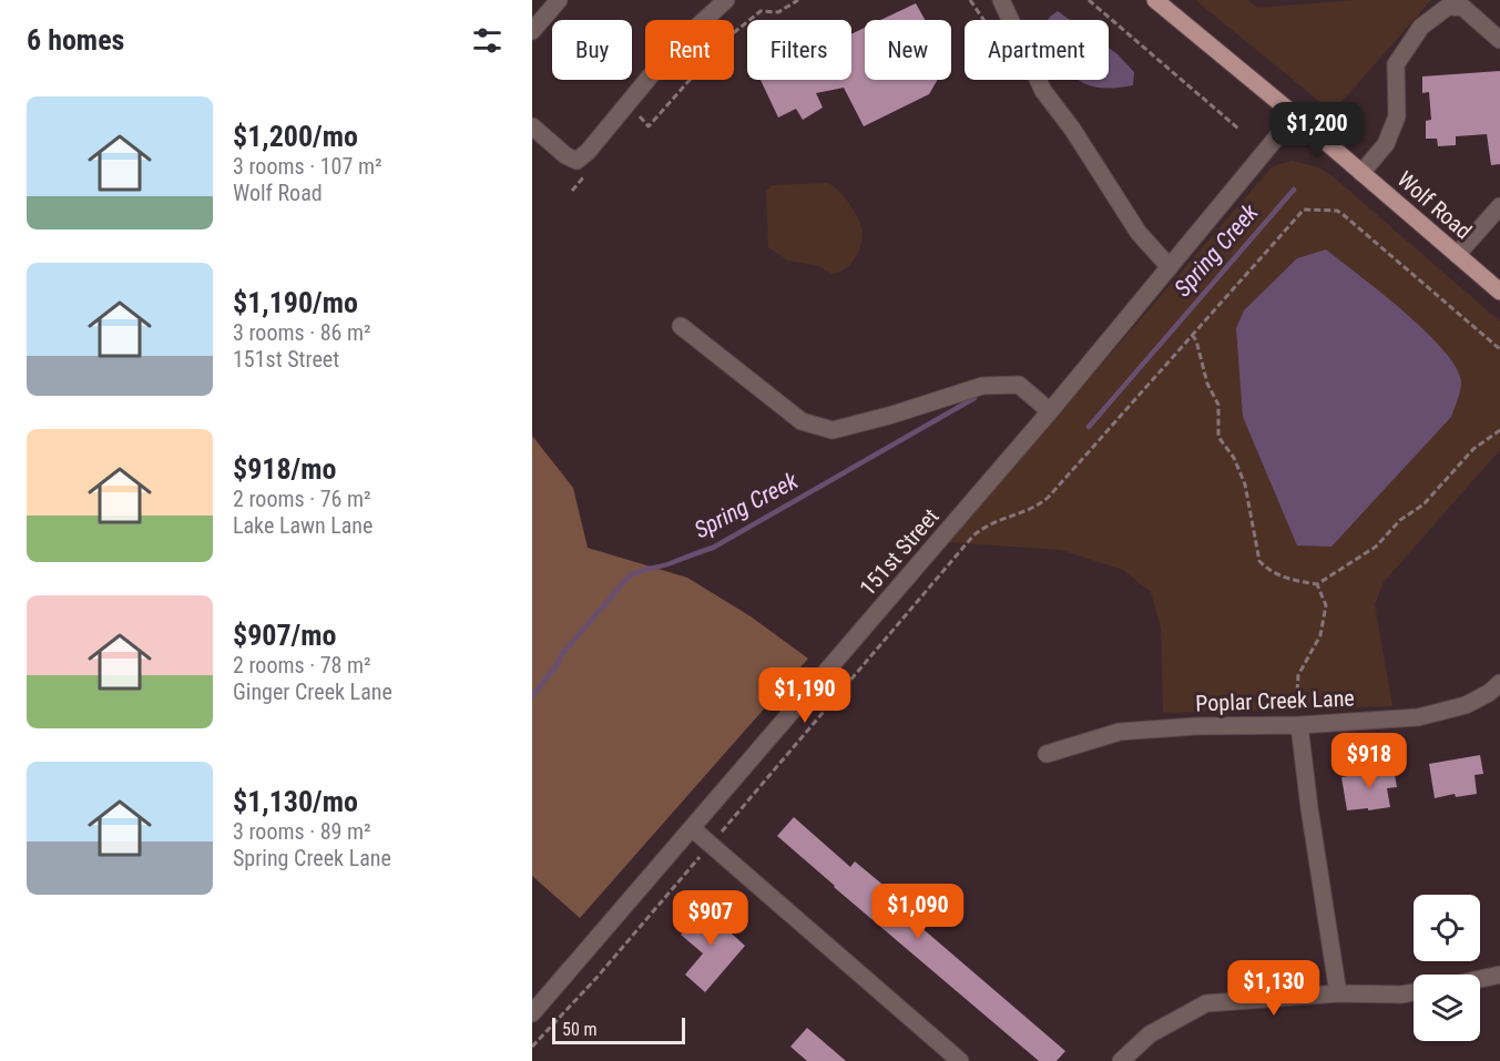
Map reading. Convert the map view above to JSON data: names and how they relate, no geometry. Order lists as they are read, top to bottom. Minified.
{"streets":{"main road":["Wolf Road"],"street":["151st Street","Poplar Creek Lane"]},"crossings":[["Wolf Road","151st Street"]],"water":["Spring Creek"],"scale_bar":"50 m","page":{"heading":"6 homes","chip":["Buy","Rent","Filters","New","Apartment"],"list":[{"name":"$1,200/mo","note":"3 rooms · 107 m² · Wolf Road"},{"name":"$1,190/mo","note":"3 rooms · 86 m² · 151st Street"},{"name":"$918/mo","note":"2 rooms · 76 m² · Lake Lawn Lane"},{"name":"$907/mo","note":"2 rooms · 78 m² · Ginger Creek Lane"},{"name":"$1,130/mo","note":"3 rooms · 89 m² · Spring Creek Lane"}],"price":["$1,200","$1,190","$918","$1,090","$907","$1,130"],"scale":"50 m"}}
